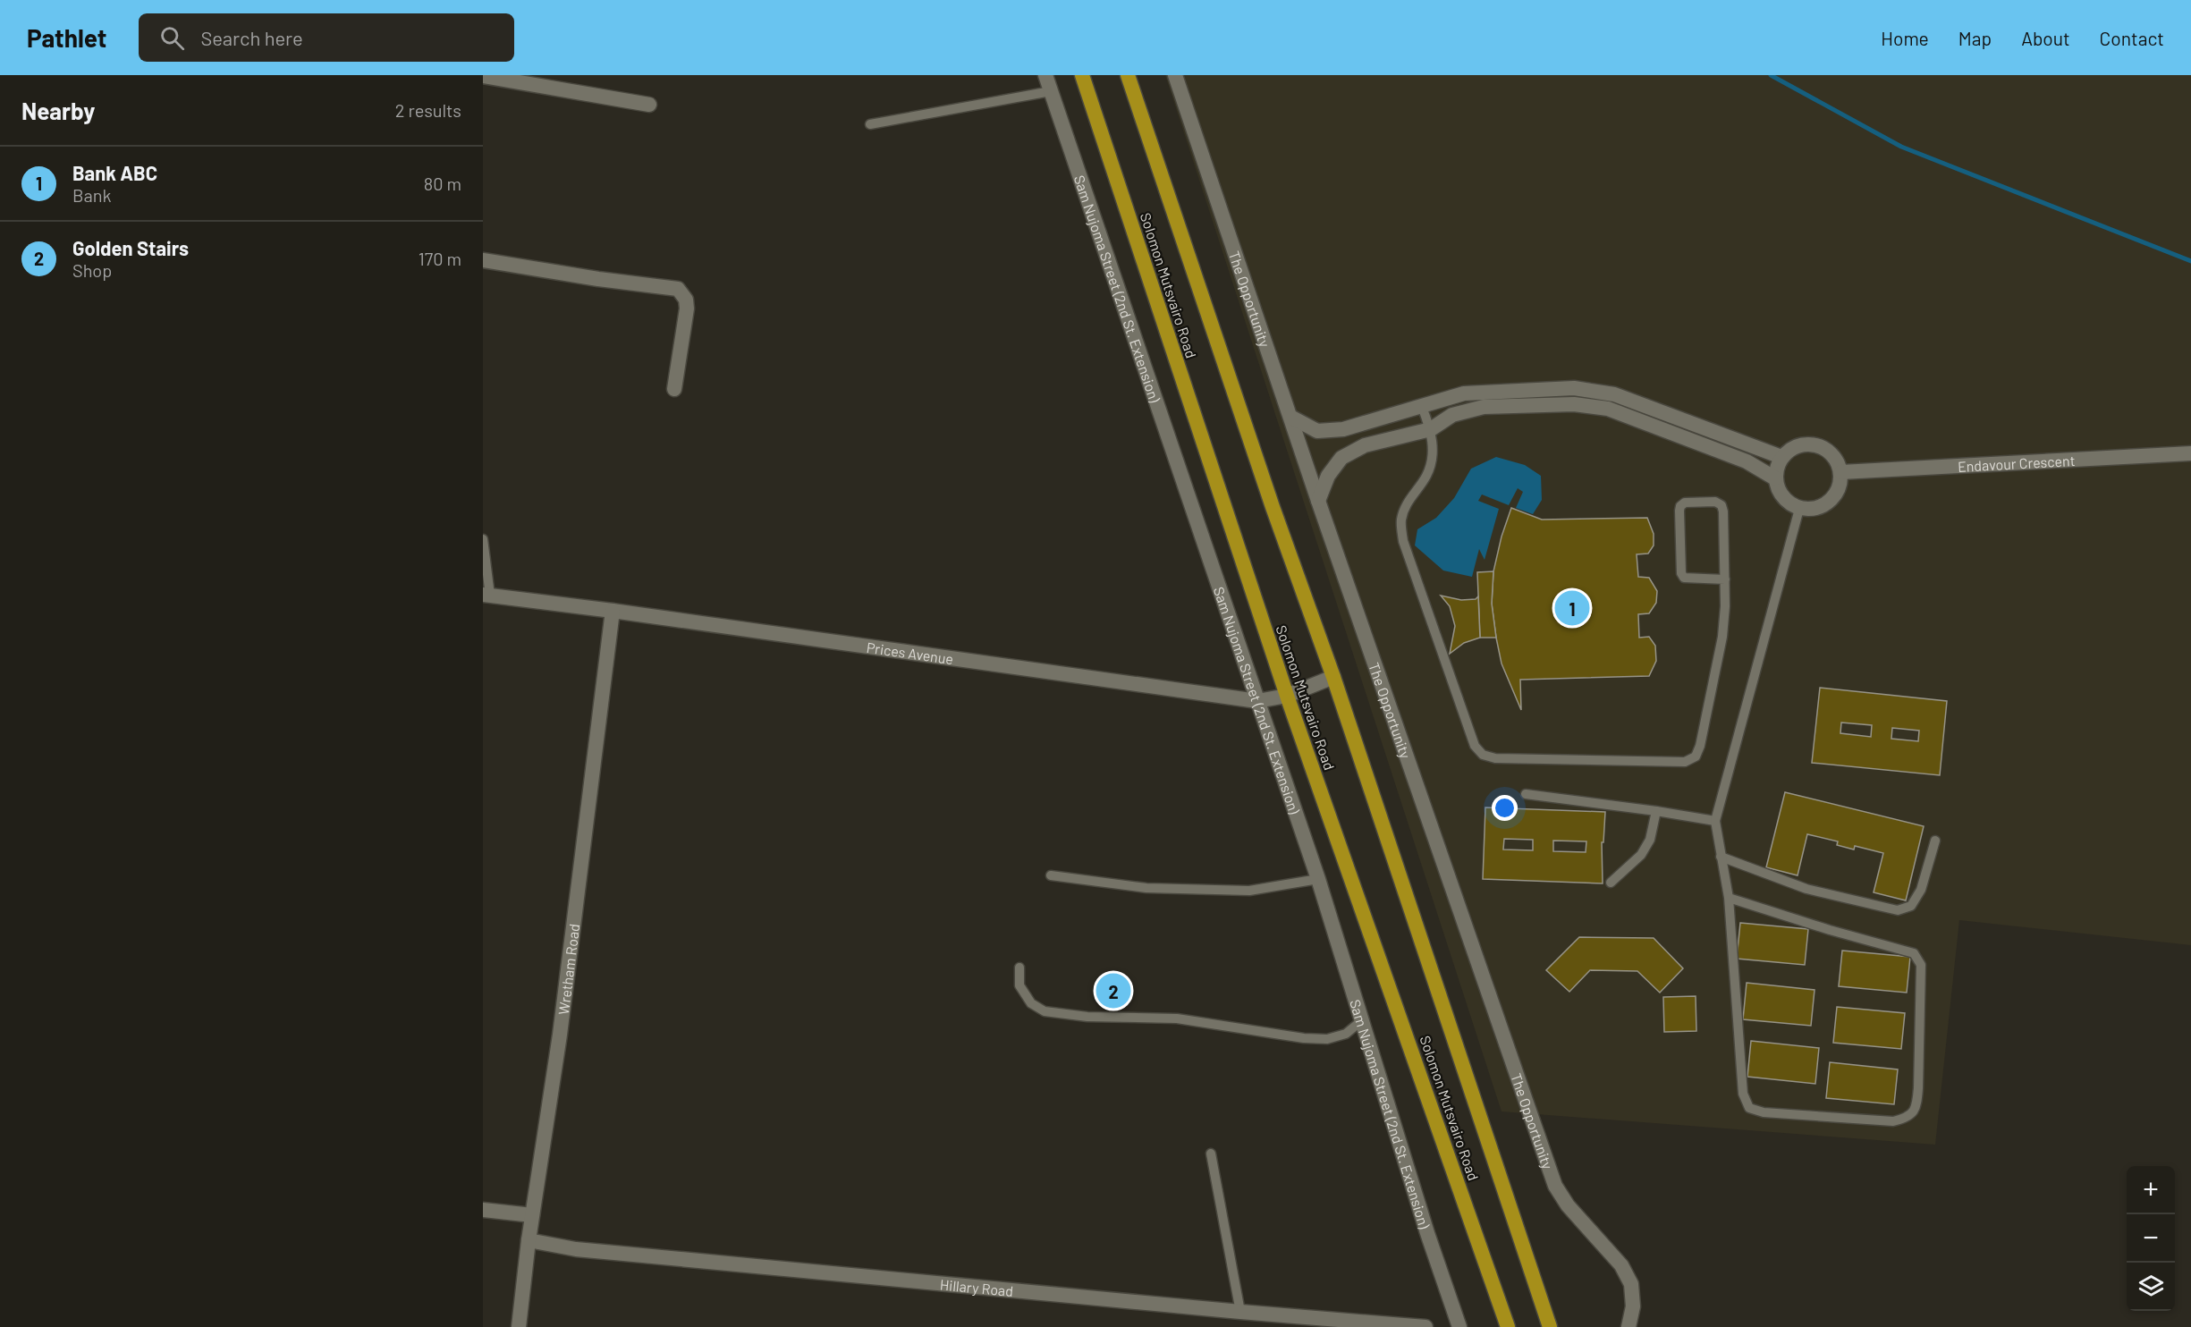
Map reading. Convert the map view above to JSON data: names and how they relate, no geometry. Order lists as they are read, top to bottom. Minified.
{"streets":{"highway":["Solomon Mutsvairo Road"],"street":["Sam Nujoma Street (2nd St. Extension)","The Opportunity","Endavour Crescent","Prices Avenue","Wretham Road","Hillary Road"]},"crossings":[["Solomon Mutsvairo Road","Prices Avenue"],["Sam Nujoma Street (2nd St. Extension)","Prices Avenue"],["Prices Avenue","Wretham Road"],["Wretham Road","Hillary Road"]],"page":{"header":"Pathlet","search":"Search here","nav":["Home","Map","About","Contact"],"heading":["Nearby","2 results"],"list":[{"mark":"1","name":"Bank ABC","note":"Bank","value":"80 m"},{"mark":"2","name":"Golden Stairs","note":"Shop","value":"170 m"}],"pins":["1","2"],"map_buttons":["+","−"]}}
